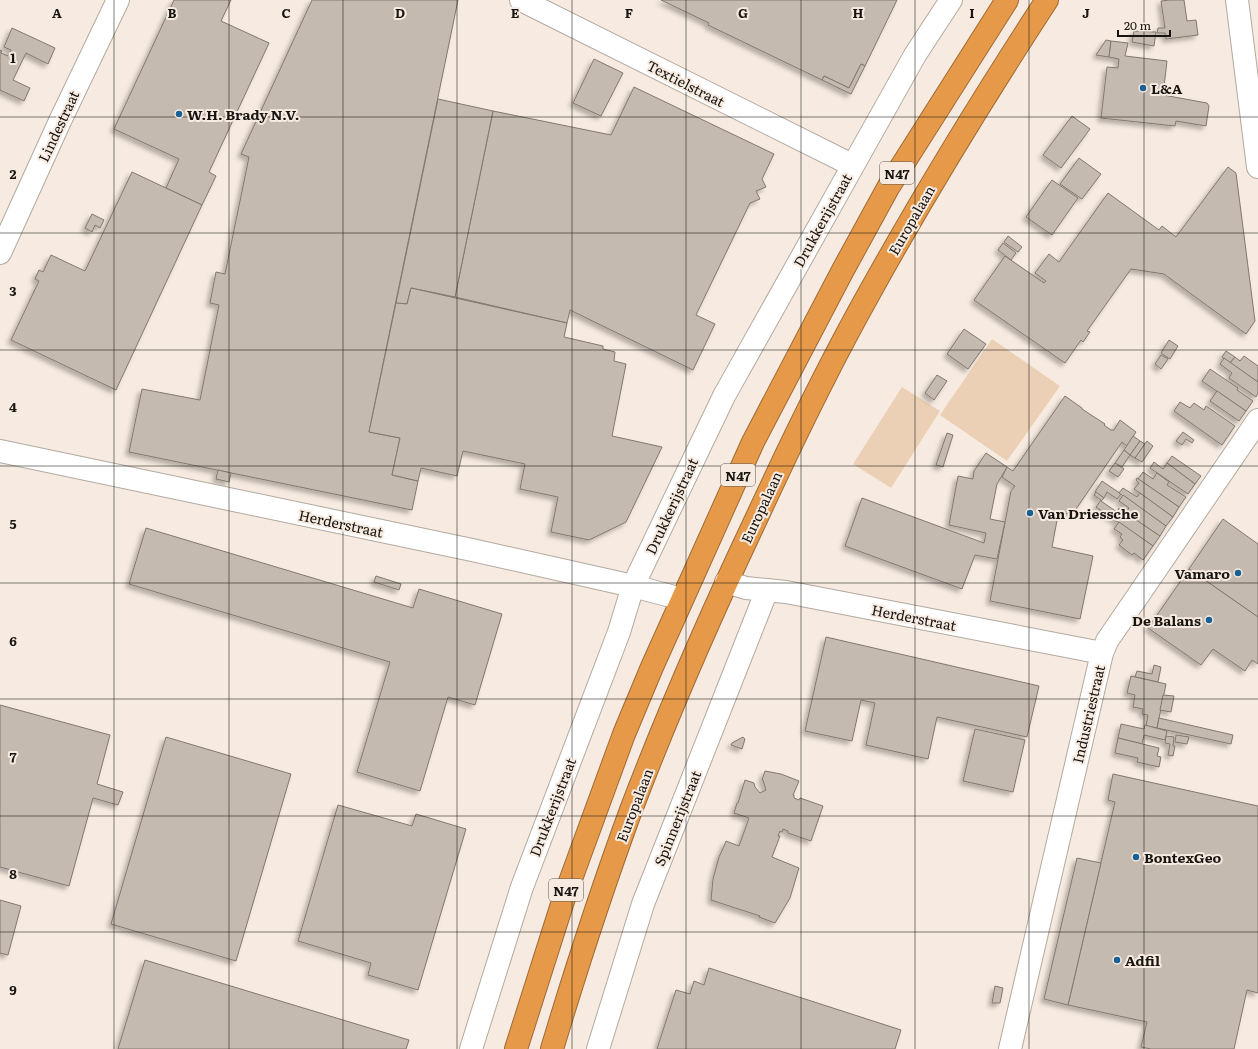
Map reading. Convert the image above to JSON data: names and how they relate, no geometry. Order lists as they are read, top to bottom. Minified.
{"streets":{"highway":["N47","Europalaan"],"street":["Textielstraat","Lindestraat","Drukkerijstraat","Herderstraat","Industriestraat","Spinnerijstraat"]},"crossings":[["Textielstraat","Drukkerijstraat"],["N47","Herderstraat"],["Drukkerijstraat","Herderstraat"],["Europalaan","Herderstraat"],["Herderstraat","Industriestraat"],["Herderstraat","Spinnerijstraat"]],"places":["L&A","W.H. Brady N.V.","Van Driessche","Vamaro","De Balans","BontexGeo","Adfil"],"scale_bar":"20 m","grid":{"columns":["A","B","C","D","E","F","G","H","I","J"],"rows":["1","2","3","4","5","6","7","8","9"]}}
